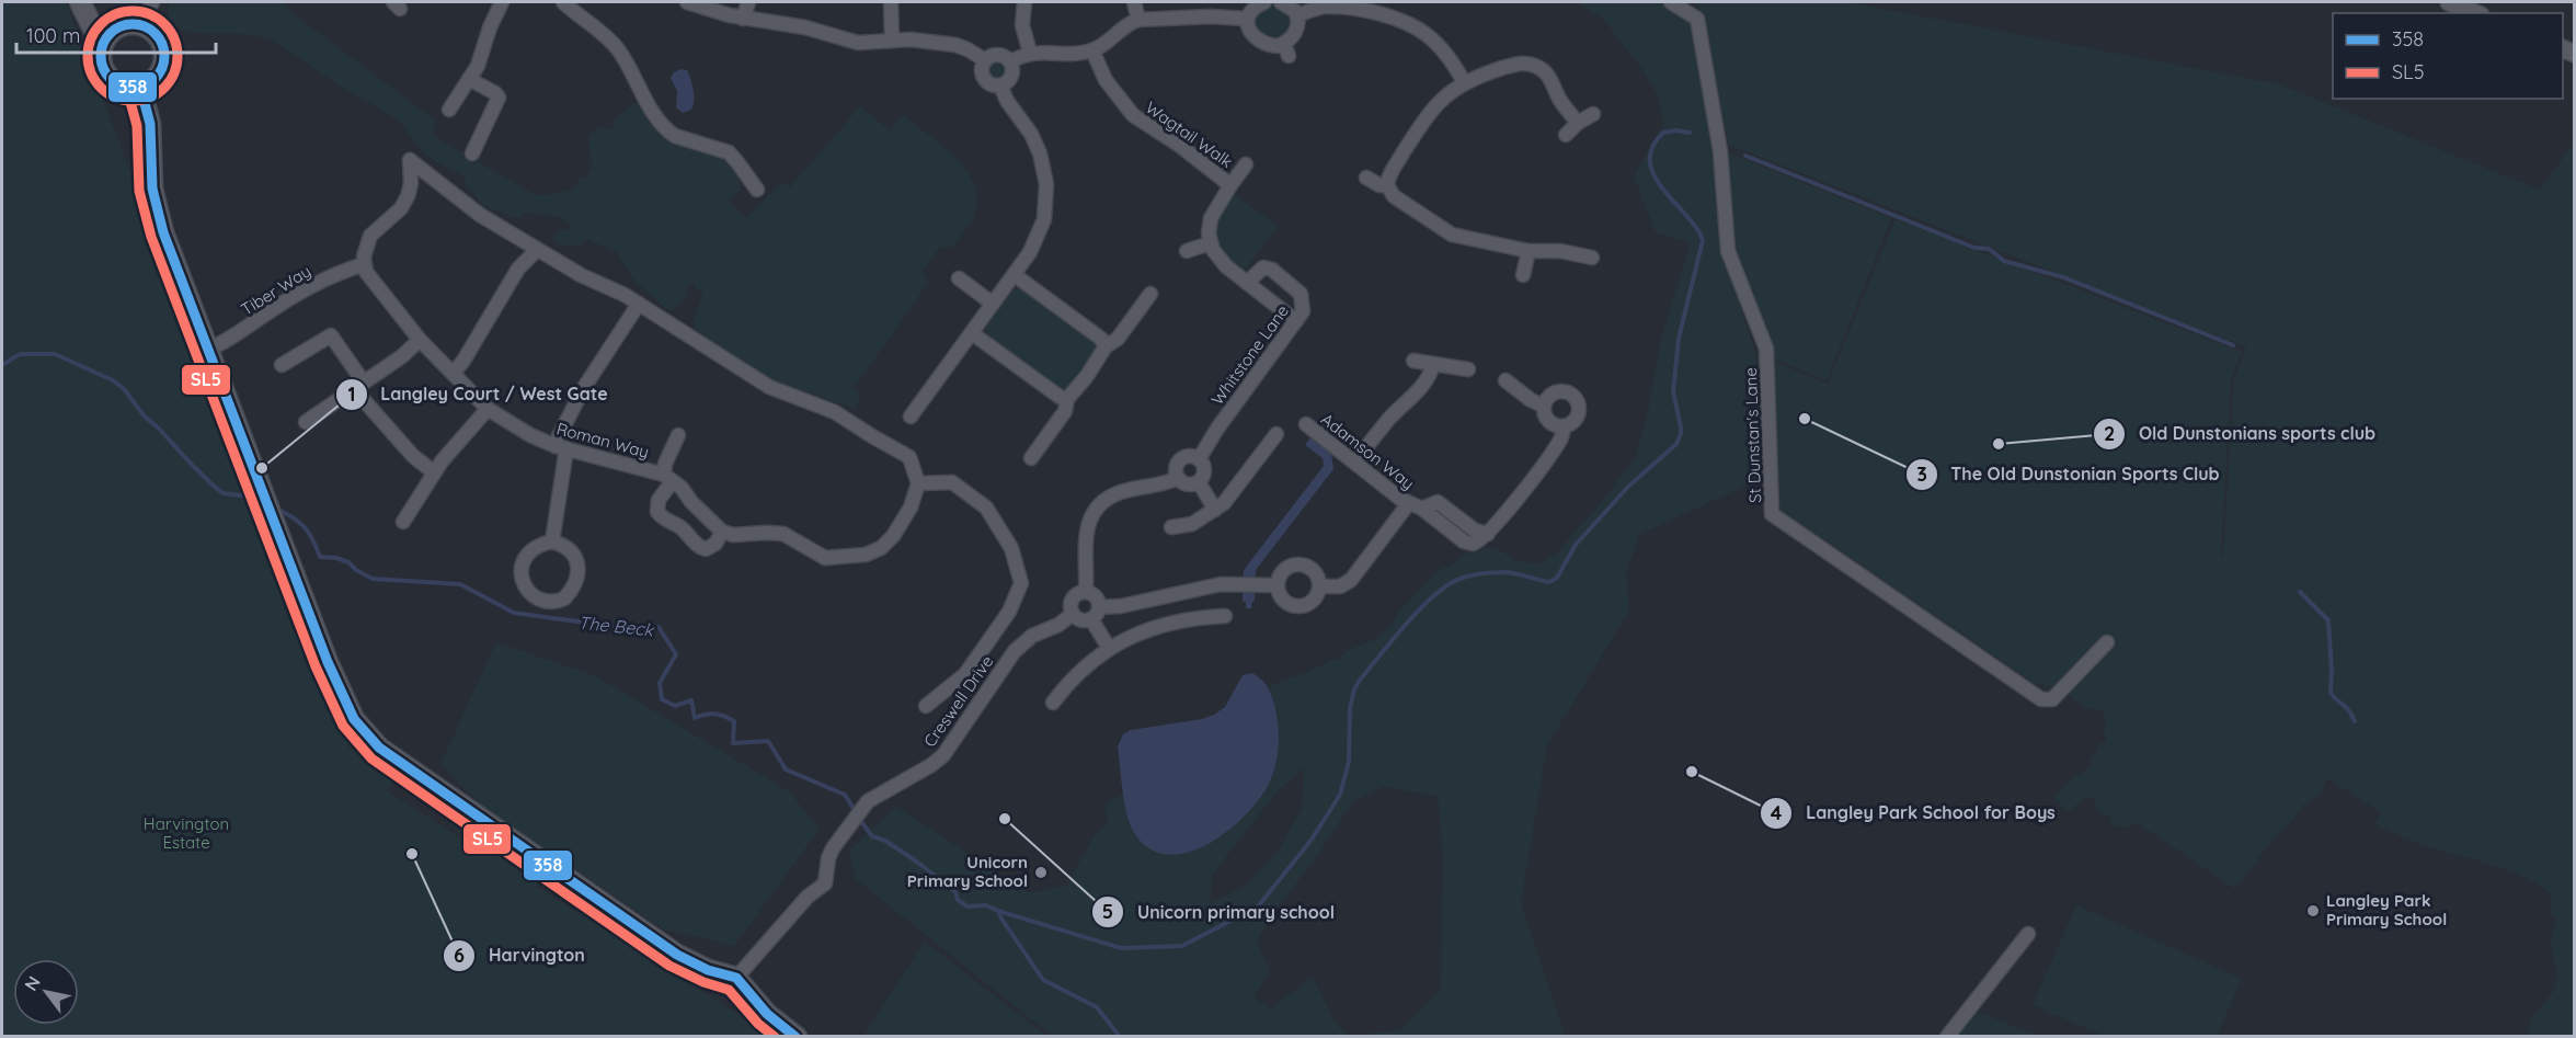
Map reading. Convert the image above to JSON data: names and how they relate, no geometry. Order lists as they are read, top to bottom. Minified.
{"streets":{"street":["Wagtail Walk","Tiber Way","Whitstone Lane","St Dunstan's Lane","Roman Way","Adamson Way","Creswell Drive"]},"crossings":[["Tiber Way","Roman Way"]],"water":["The Beck"],"parks":["Harvington Estate"],"places":["The Old Dunstonian Sports Club","Old Dunstonians sports club","Langley Court / West Gate","Langley Park School for Boys","Unicorn primary school","Harvington","Unicorn Primary School","Langley Park Primary School"],"lines":["transit line SL5","transit line 358"],"legend":["358","SL5"],"scale_bar":"100 m","north":"top left"}
